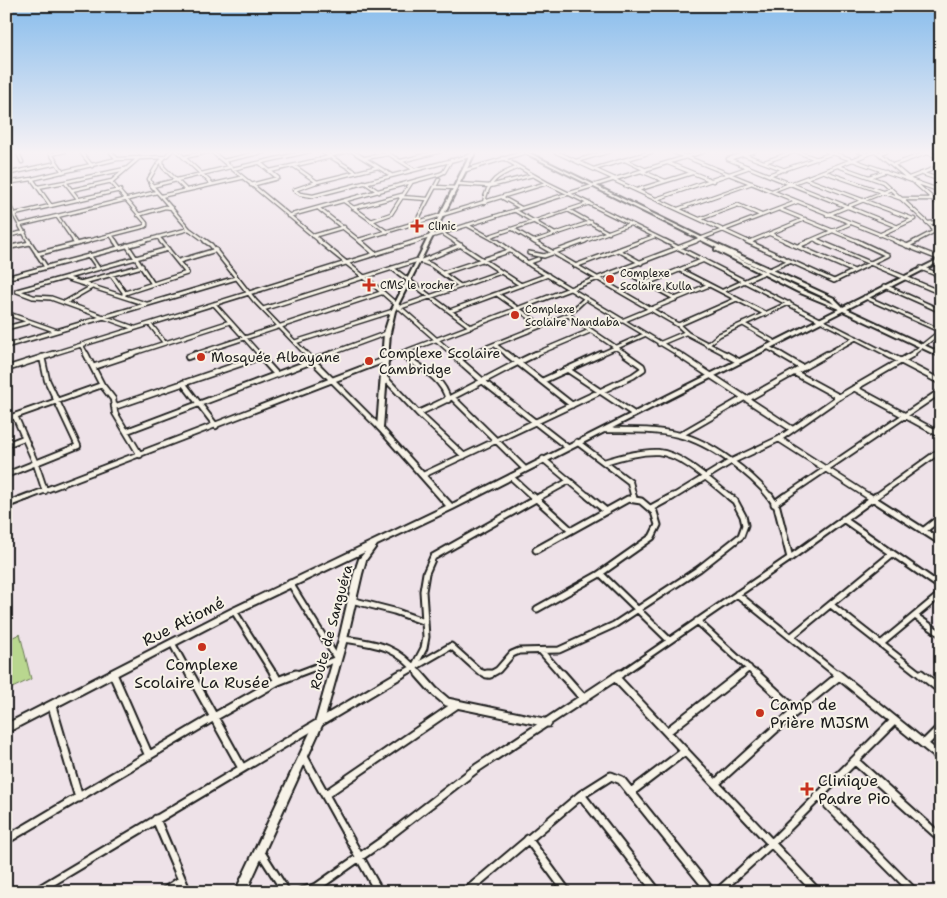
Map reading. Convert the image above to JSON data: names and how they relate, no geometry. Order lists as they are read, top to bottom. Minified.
{"streets":{"street":["Rue Atiomé","Route de Sanguéra"]},"crossings":[["Rue Atiomé","Route de Sanguéra"]],"places":{"health":["Clinic","CMS le rocher","Clinique Padre Pio"],"other":["Complexe Scolaire Kulla","Complexe Scolaire Nandaba","Mosquée Albayane","Complexe Scolaire Cambridge","Complexe Scolaire La Rusée","Camp de Prière MJSM"]}}
